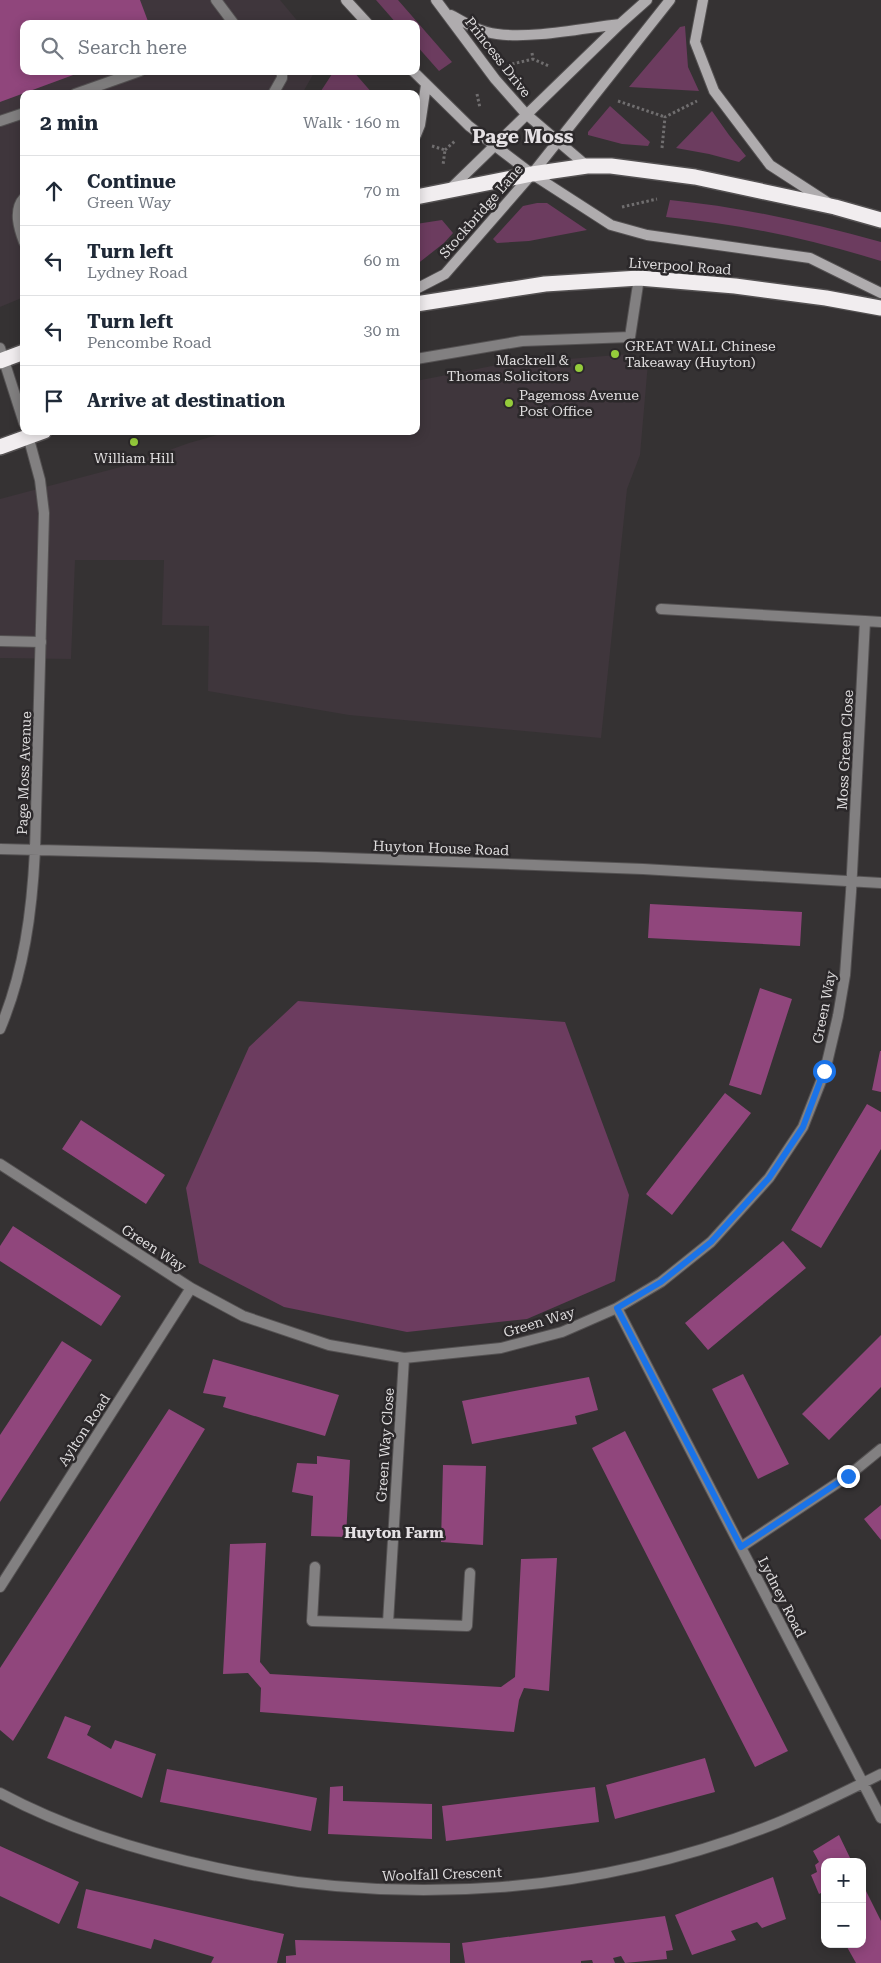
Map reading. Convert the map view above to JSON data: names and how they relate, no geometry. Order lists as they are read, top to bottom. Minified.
{"streets":{"highway":["Liverpool Road"],"main road":["Princess Drive","Stockbridge Lane"],"street":["Moss Green Close","Page Moss Avenue","Huyton House Road","Green Way","Aylton Road","Green Way Close","Lydney Road","Woolfall Crescent"]},"crossings":[["Princess Drive","Stockbridge Lane"],["Stockbridge Lane","Liverpool Road"],["Moss Green Close","Huyton House Road"],["Moss Green Close","Green Way"],["Page Moss Avenue","Huyton House Road"],["Huyton House Road","Green Way"],["Green Way","Aylton Road"],["Green Way","Green Way Close"],["Green Way","Lydney Road"],["Lydney Road","Woolfall Crescent"]],"districts":["Page Moss","Huyton Farm"],"places":["GREAT WALL Chinese Takeaway (Huyton)","Mackrell & Thomas Solicitors","Pagemoss Avenue Post Office","William Hill"],"page":{"search":"Search here","heading":["2 min","Walk · 160 m"],"list":[["Continue","Green Way","70 m"],["Turn left","Lydney Road","60 m"],["Turn left","Pencombe Road","30 m"],"Arrive at destination"],"map_buttons":["+","−"]}}
